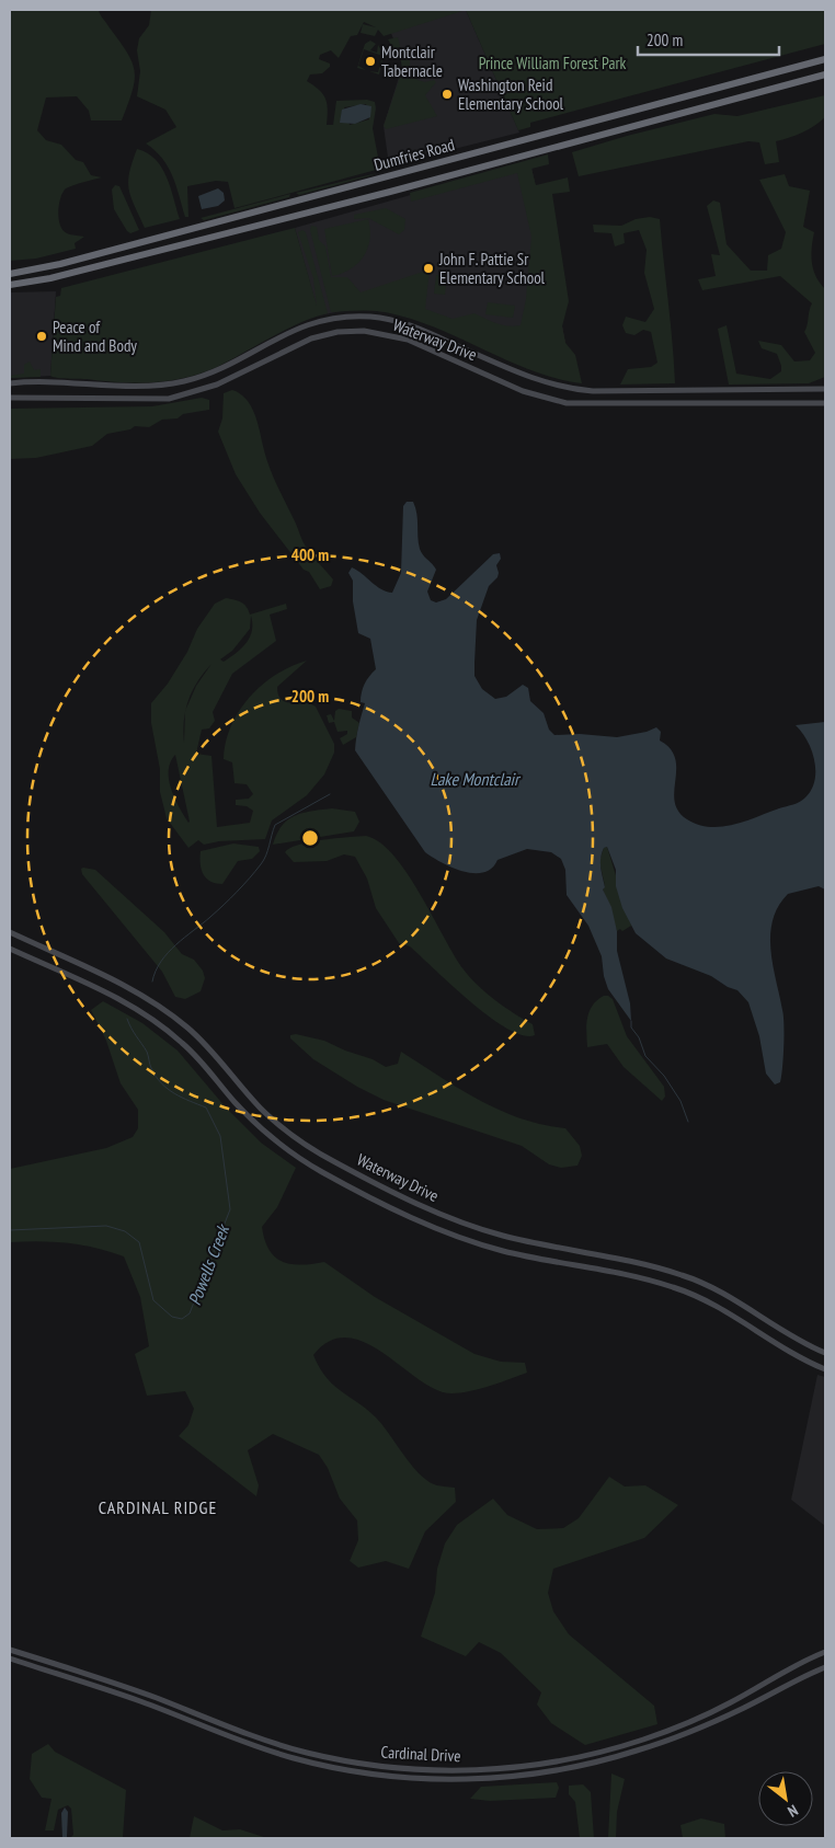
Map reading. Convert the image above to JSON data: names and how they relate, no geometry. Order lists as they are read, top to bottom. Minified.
{"streets":{"highway":["Dumfries Road"],"main road":["Waterway Drive","Cardinal Drive"]},"districts":["CARDINAL RIDGE"],"water":["Lake Montclair","Powells Creek"],"parks":["Prince William Forest Park"],"places":["Montclair Tabernacle","Washington Reid Elementary School","John F. Pattie Sr Elementary School","Peace of Mind and Body"],"scale_bar":"200 m","north":"bottom right","rings":["400 m","200 m"]}
